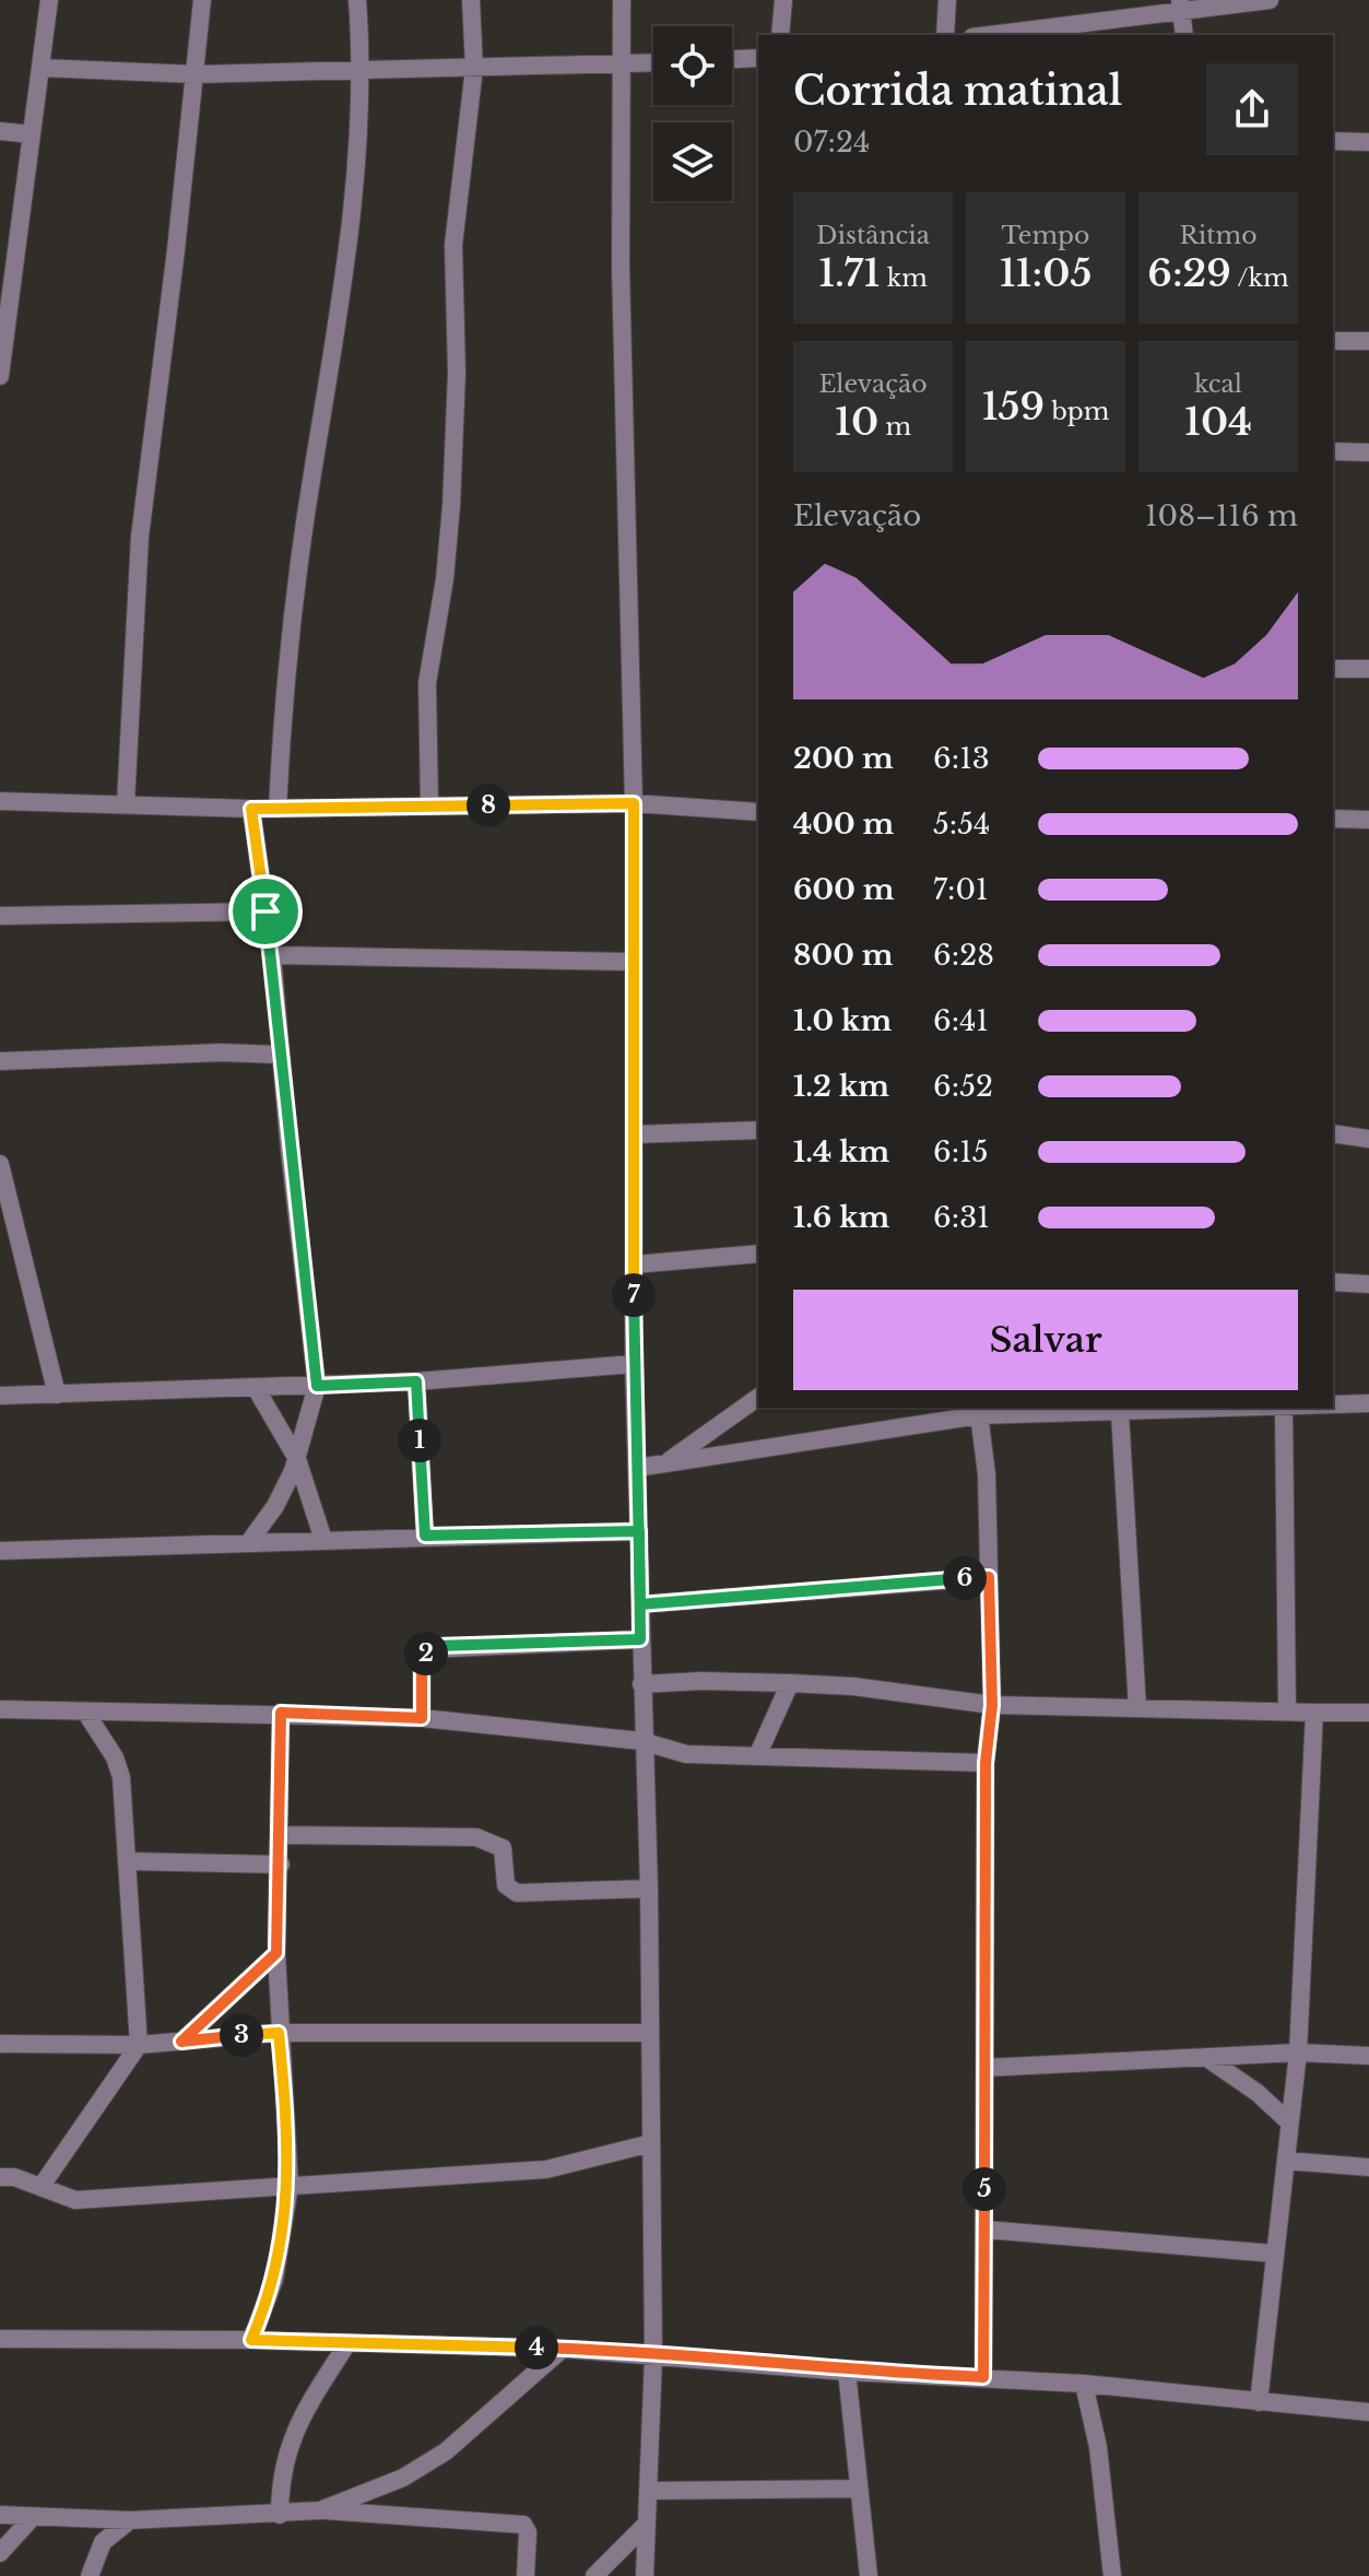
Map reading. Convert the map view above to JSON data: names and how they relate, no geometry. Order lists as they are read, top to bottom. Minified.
{"page":{"heading":["Corrida matinal","07:24"],"stats":[["Distância","1.71 km"],["Tempo","11:05"],["Ritmo","6:29 /km"],["Elevação","10 m"],["159 bpm"],["kcal","104"]],"chart":["Elevação","108–116 m"],"list":[{"name":"200 m","note":"6:13"},{"name":"400 m","note":"5:54"},{"name":"600 m","note":"7:01"},{"name":"800 m","note":"6:28"},{"name":"1.0 km","note":"6:41"},{"name":"1.2 km","note":"6:52"},{"name":"1.4 km","note":"6:15"},{"name":"1.6 km","note":"6:31"}],"pins":["8","7","1","6","2","3","5","4"],"buttons":"Salvar"}}
